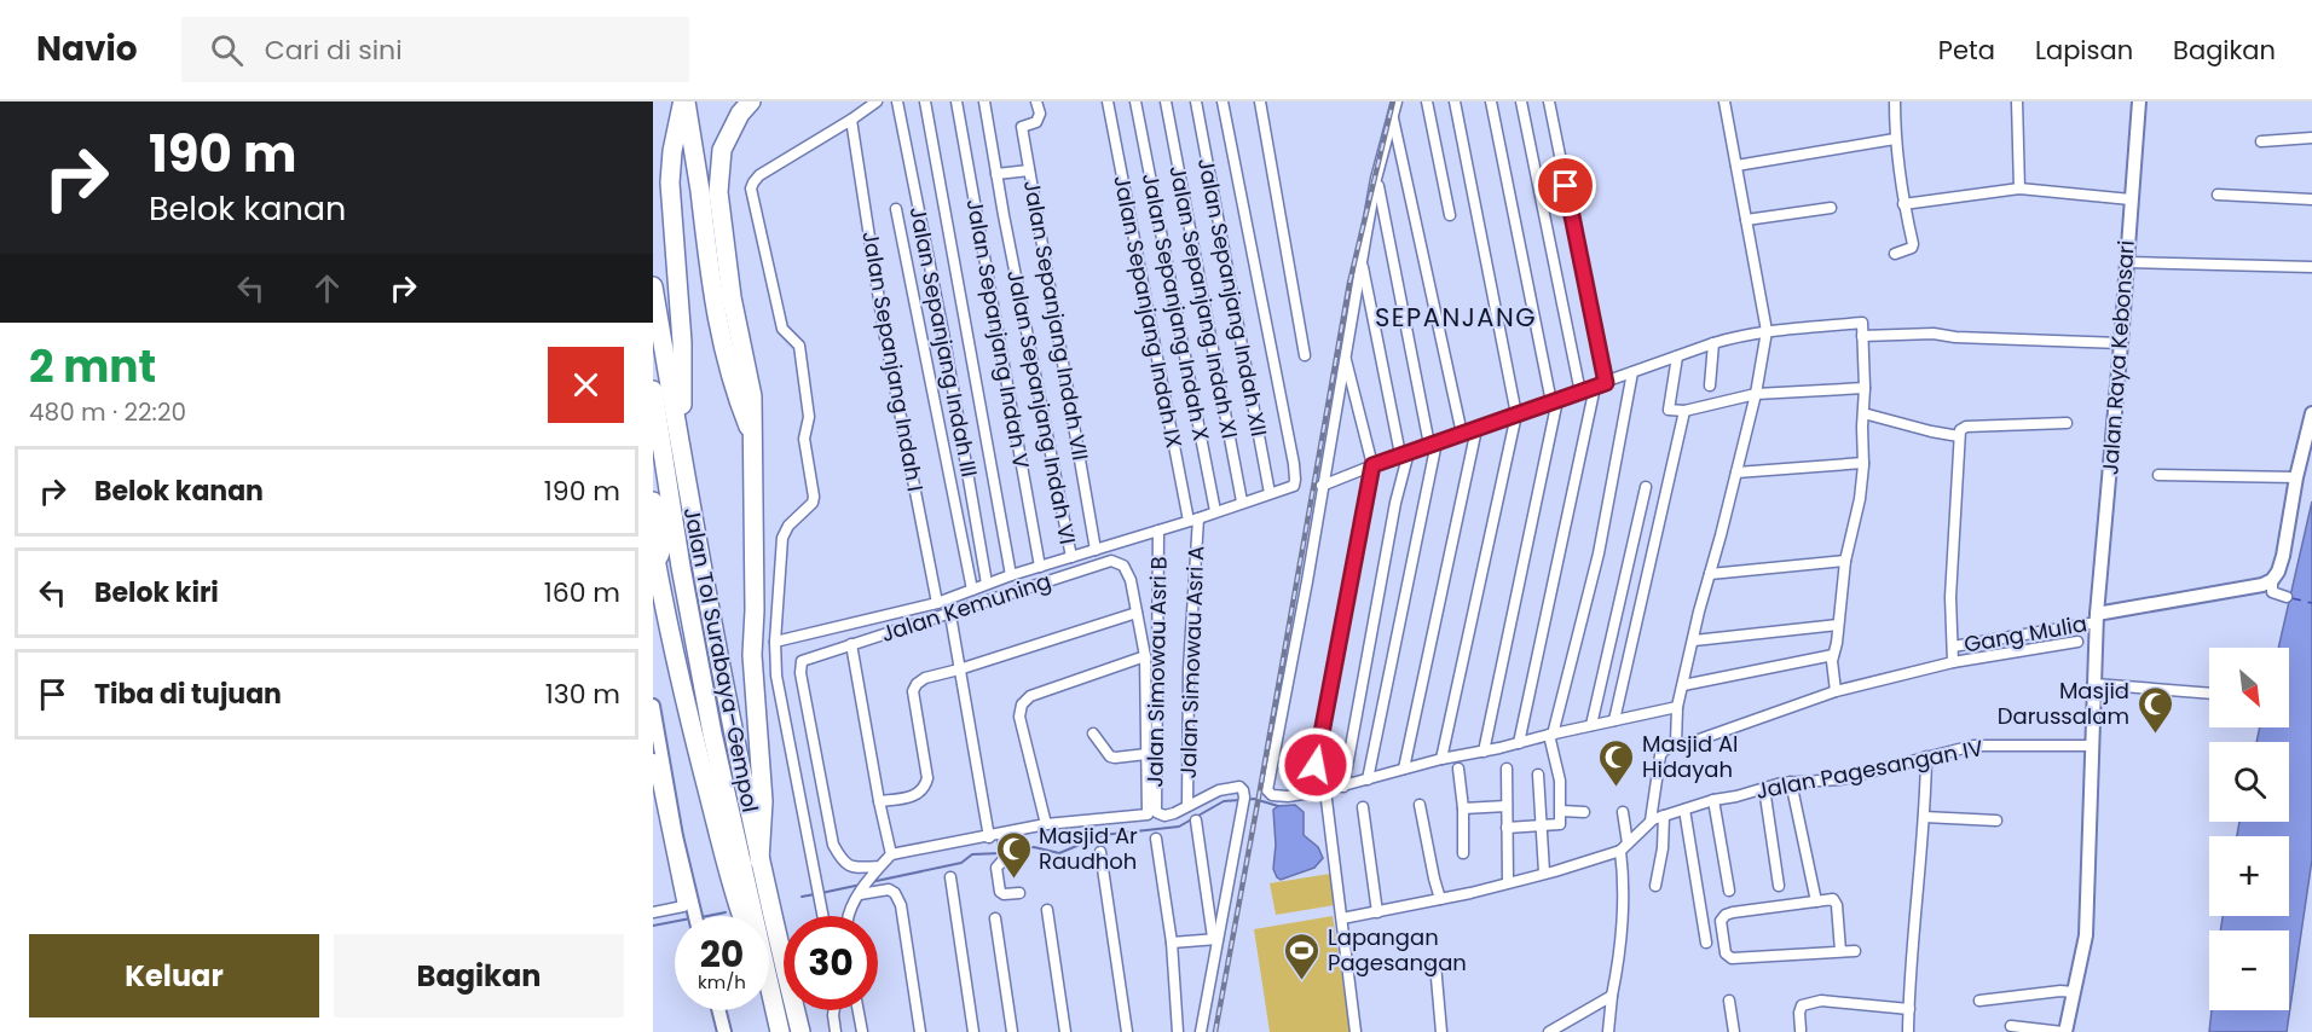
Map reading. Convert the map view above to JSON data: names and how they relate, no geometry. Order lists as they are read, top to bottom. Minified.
{"streets":{"highway":["Jalan Tol Surabaya–Gempol"],"main road":["Jalan Raya Kebonsari"],"street":["Jalan Sepanjang Indah XII","Jalan Sepanjang Indah XI","Jalan Sepanjang Indah X","Jalan Sepanjang Indah IX","Jalan Sepanjang Indah VII","Jalan Sepanjang Indah V","Jalan Sepanjang Indah III","Jalan Sepanjang Indah I","Jalan Sepanjang Indah VI","Jalan Kemuning","Gang Mulia","Jalan Simowau Asri A","Jalan Simowau Asri B","Jalan Pagesangan IV"]},"crossings":[["Jalan Sepanjang Indah IX","Jalan Simowau Asri A"],["Jalan Raya Kebonsari","Gang Mulia"],["Jalan Raya Kebonsari","Jalan Pagesangan IV"],["Jalan Kemuning","Jalan Simowau Asri B"]],"districts":["SEPANJANG"],"places":{"mosque":["Masjid Darussalam","Masjid Al Hidayah","Masjid Ar Raudhoh"],"sports":["Lapangan Pagesangan"]},"north":"bottom right","page":{"header":"Navio","search":"Cari di sini","nav":["Peta","Lapisan","Bagikan"],"turn":["190 m","Belok kanan"],"heading":["2 mnt","480 m · 22:20"],"list":[{"name":"Belok kanan","value":"190 m"},{"name":"Belok kiri","value":"160 m"},{"name":"Tiba di tujuan","value":"130 m"}],"map_buttons":["+","−"],"speed":"20 km/h","limit":"30","buttons":["Keluar","Bagikan"]}}
